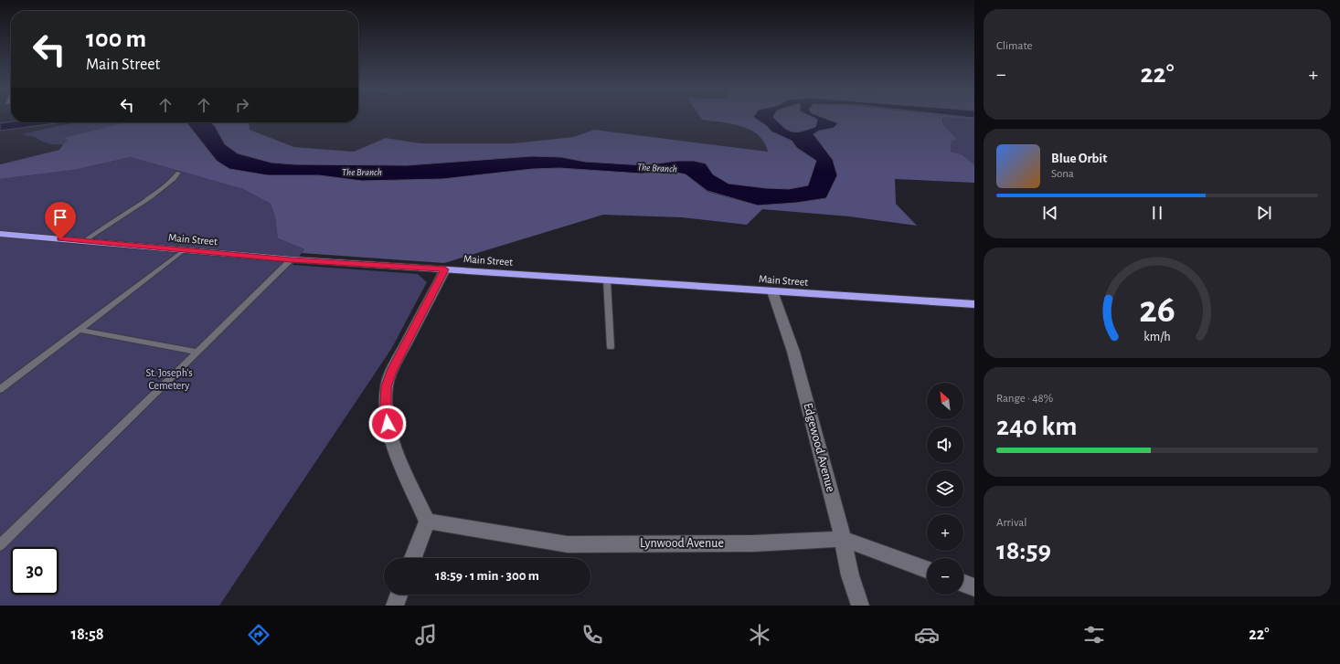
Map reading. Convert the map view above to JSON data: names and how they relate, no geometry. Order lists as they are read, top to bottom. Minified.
{"streets":{"highway":["Main Street"],"street":["Edgewood Avenue","Lynwood Avenue"]},"crossings":[["Main Street","Edgewood Avenue"],["Edgewood Avenue","Lynwood Avenue"]],"water":["The Branch"],"parks":["St. Joseph's Cemetery"],"north":"top left","page":{"tile":["Climate",["Range · 48%","240 km"],["Arrival","18:59"]],"turn":["100 m","Main Street"],"heat":["−","22°","+"],"song":["Blue Orbit","Sona"],"map_buttons":["+","−"],"limit":"30","trip":"18:59 · 1 min · 300 m","tabs":["18:58","22°"],"gauge":["26","km/h"]}}
